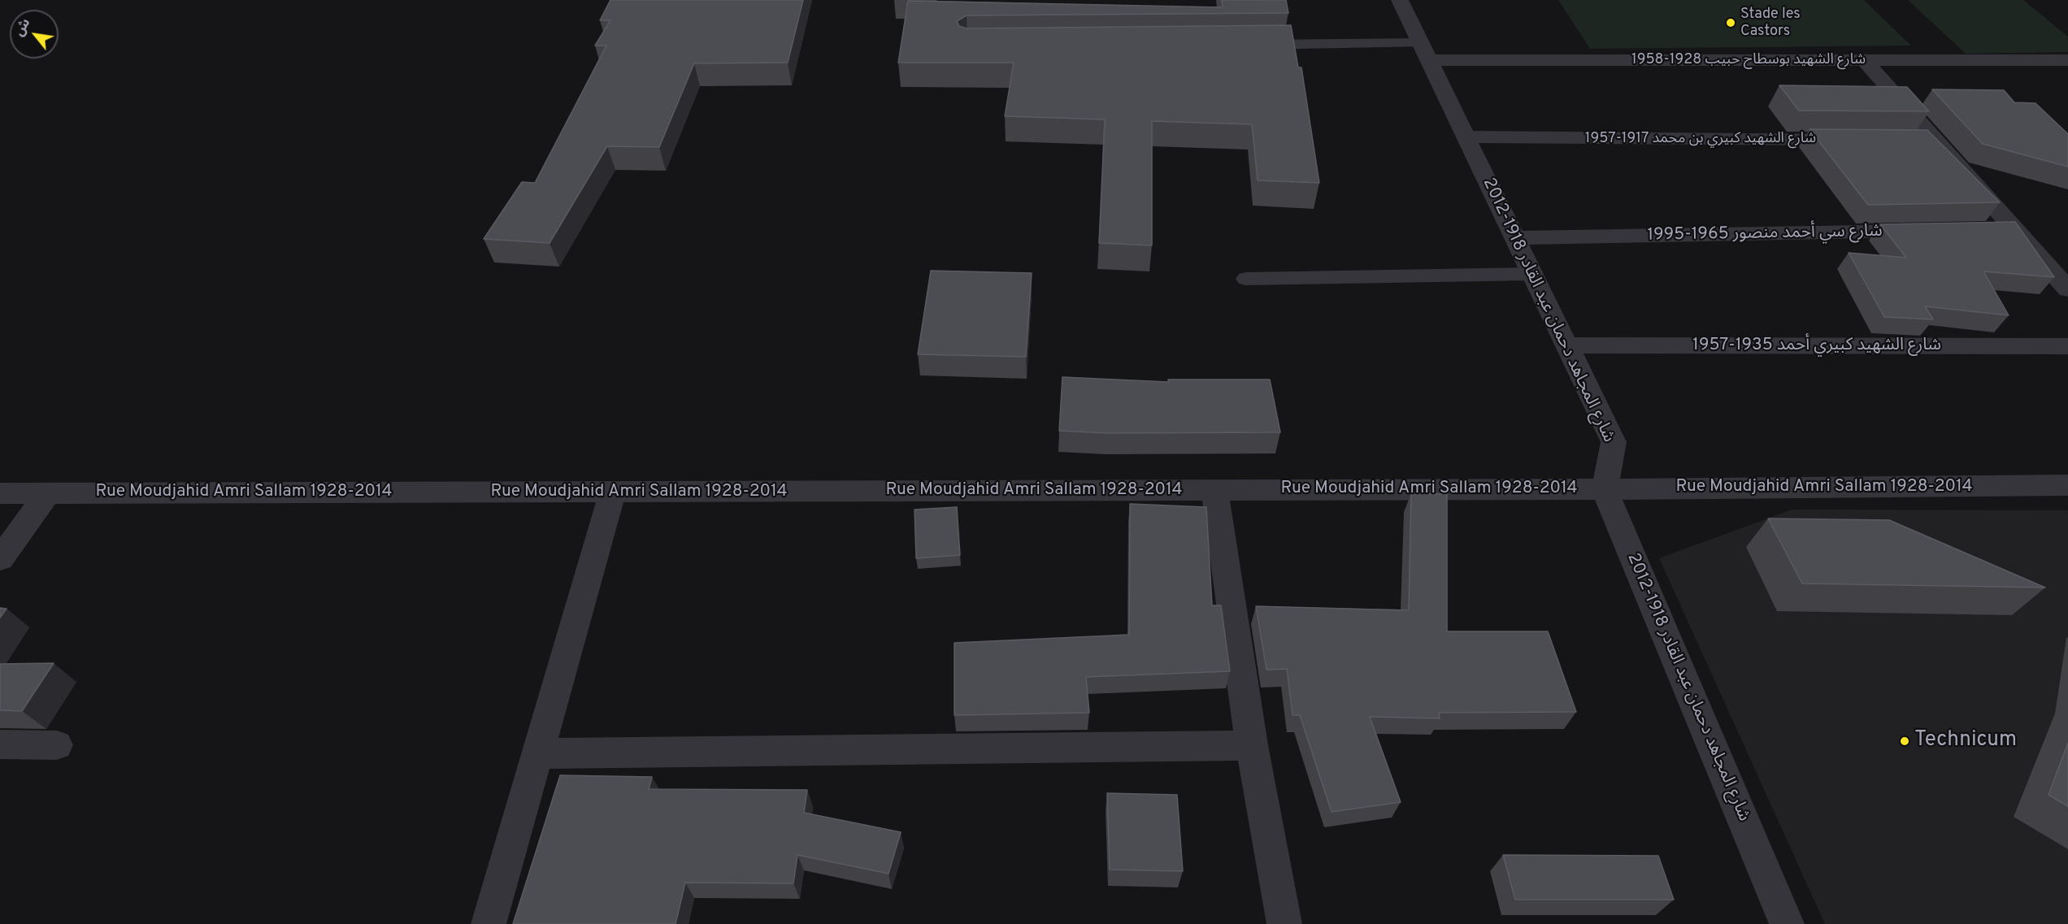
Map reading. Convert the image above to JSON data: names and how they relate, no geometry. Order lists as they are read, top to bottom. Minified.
{"streets":{"street":["شارع الشهيد بوسطاح حبيب 1928-1958","شارع الشهيد كبيري بن محمد 1917-1957","شارع سي أحمد منصور 1965-1995","شارع المجاهد دحمان عبد القادر 1918-2012","شارع الشهيد كبيري أحمد 1935-1957","Rue Moudjahid Amri Sallam 1928-2014"]},"crossings":[["شارع الشهيد بوسطاح حبيب 1928-1958","شارع المجاهد دحمان عبد القادر 1918-2012"],["شارع الشهيد كبيري بن محمد 1917-1957","شارع المجاهد دحمان عبد القادر 1918-2012"],["شارع سي أحمد منصور 1965-1995","شارع المجاهد دحمان عبد القادر 1918-2012"],["شارع المجاهد دحمان عبد القادر 1918-2012","شارع الشهيد كبيري أحمد 1935-1957"],["شارع المجاهد دحمان عبد القادر 1918-2012","Rue Moudjahid Amri Sallam 1928-2014"]],"places":["Stade les Castors","Technicum"],"north":"top left"}
